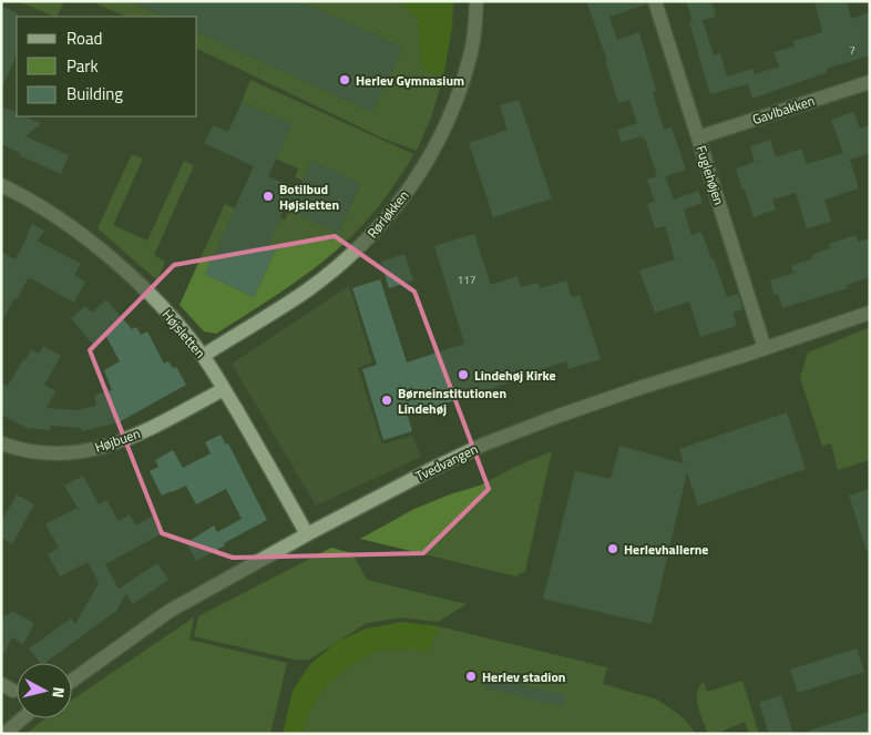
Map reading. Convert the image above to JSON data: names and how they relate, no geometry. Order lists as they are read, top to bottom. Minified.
{"streets":{"street":["Gavlbakken","Fuglehøjen","Rørløkken","Højsletten","Højbuen","Tvedvangen"]},"crossings":[["Gavlbakken","Fuglehøjen"],["Fuglehøjen","Tvedvangen"],["Rørløkken","Højsletten"],["Højsletten","Højbuen"],["Højsletten","Tvedvangen"]],"places":["Herlev Gymnasium","Botilbud Højsletten","Lindehøj Kirke","Børneinstitutionen Lindehøj","Herlevhallerne","Herlev stadion"],"house_numbers":["7","117"],"legend":["Road","Park","Building"],"north":"right"}
